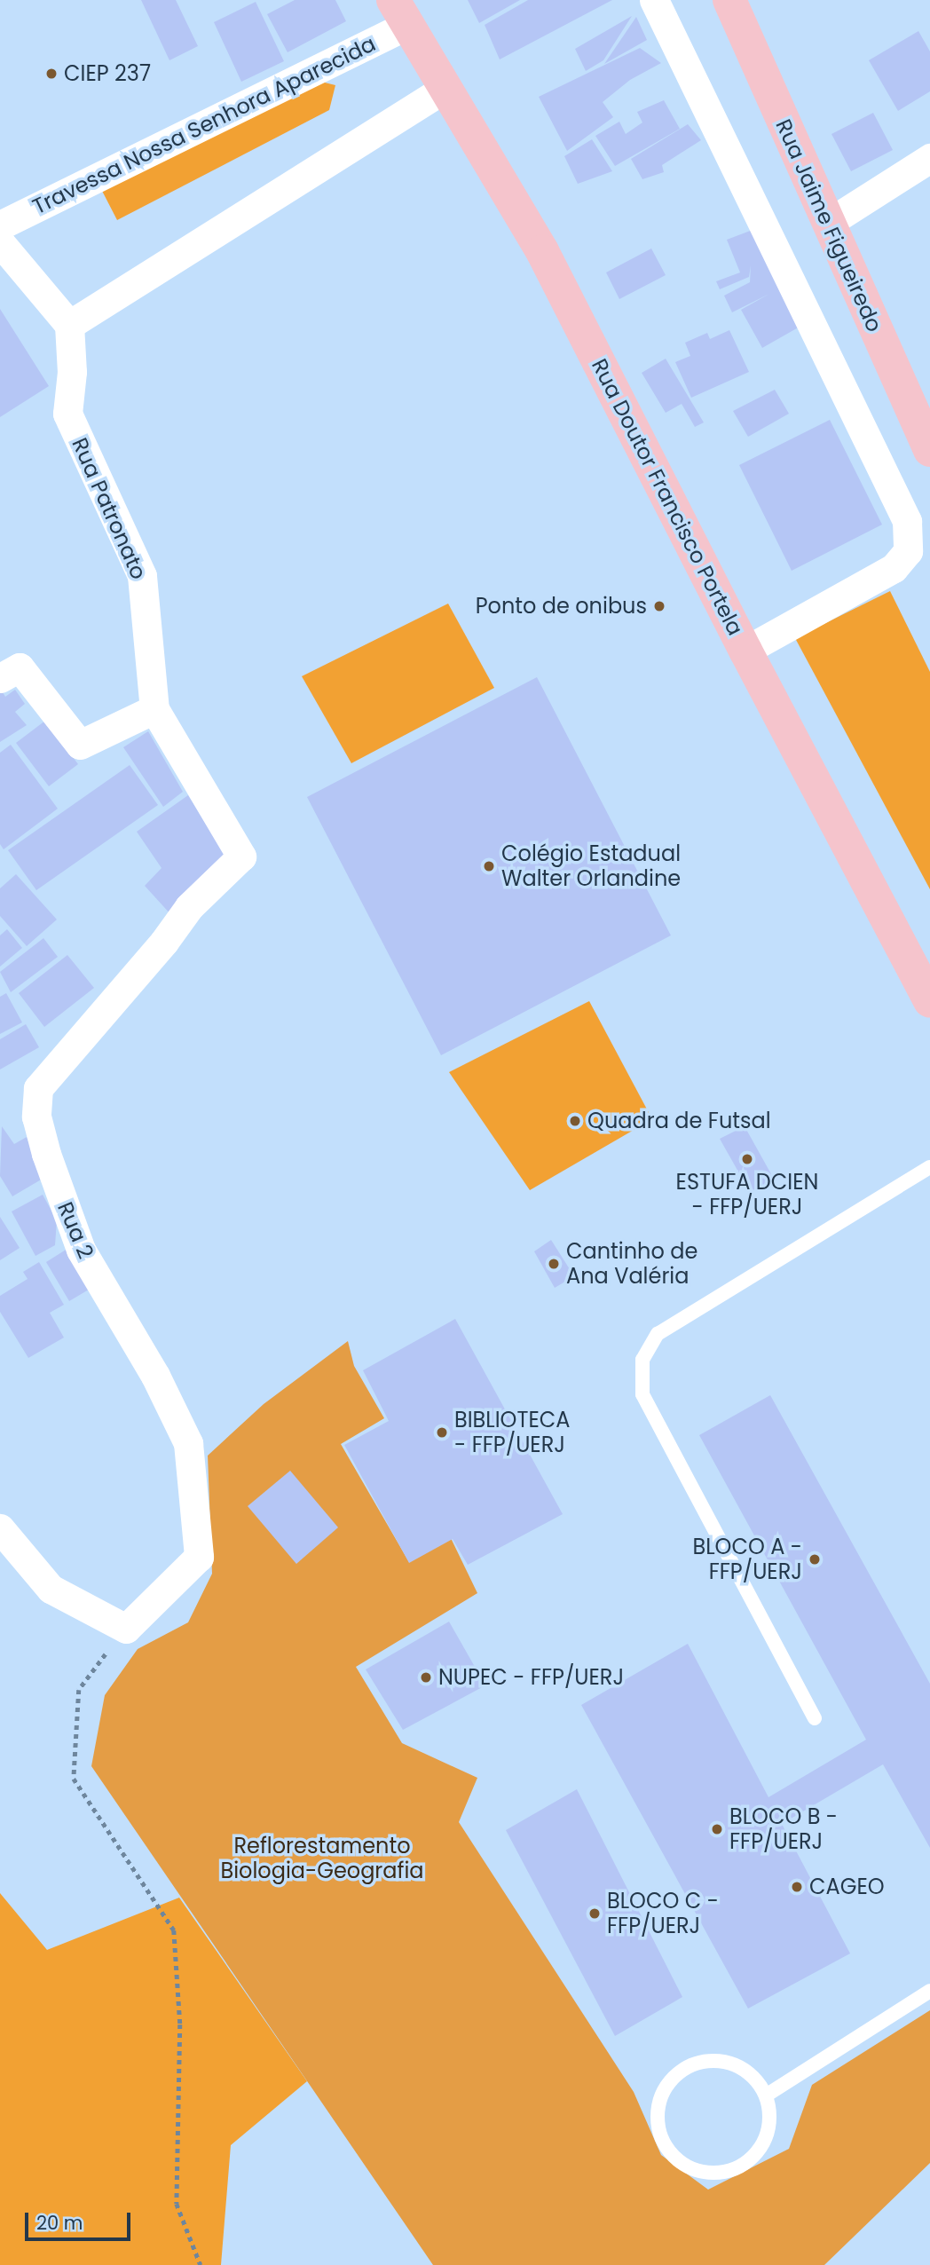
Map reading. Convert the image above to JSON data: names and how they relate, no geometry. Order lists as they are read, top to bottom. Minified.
{"streets":{"main road":["Rua Jaime Figueiredo","Rua Doutor Francisco Portela"],"street":["Travessa Nossa Senhora Aparecida","Rua Patronato","Rua 2"]},"crossings":[["Travessa Nossa Senhora Aparecida","Rua Doutor Francisco Portela"],["Rua Patronato","Rua 2"]],"parks":["Reflorestamento Biologia-Geografia"],"places":["CIEP 237","Ponto de onibus","Colégio Estadual Walter Orlandine","Quadra de Futsal","ESTUFA DCIEN - FFP/UERJ","Cantinho de Ana Valéria","BIBLIOTECA - FFP/UERJ","BLOCO A - FFP/UERJ","NUPEC - FFP/UERJ","BLOCO B - FFP/UERJ","CAGEO","BLOCO C - FFP/UERJ"],"scale_bar":"20 m"}
